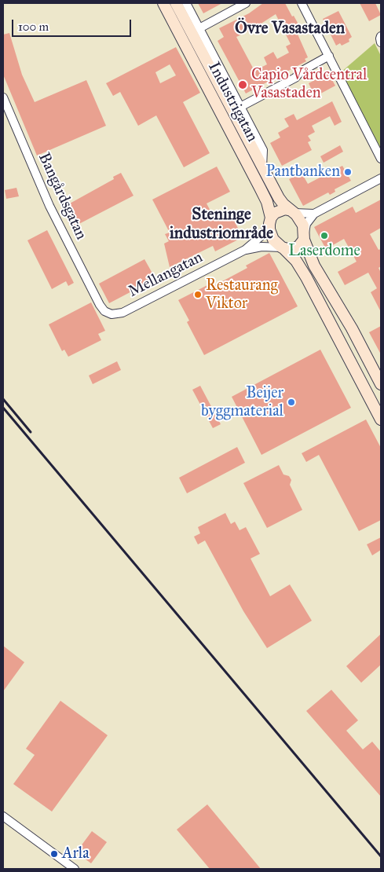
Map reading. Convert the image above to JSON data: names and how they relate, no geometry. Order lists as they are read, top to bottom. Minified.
{"streets":{"main road":["Industrigatan"],"street":["Bangårdsgatan","Mellangatan"]},"crossings":[["Industrigatan","Mellangatan"],["Bangårdsgatan","Mellangatan"]],"districts":["Övre Vasastaden","Steninge industriområde"],"places":["Capio Vårdcentral Vasastaden","Pantbanken","Laserdome","Restaurang Viktor","Beijer byggmaterial","Arla"],"scale_bar":"100 m"}
